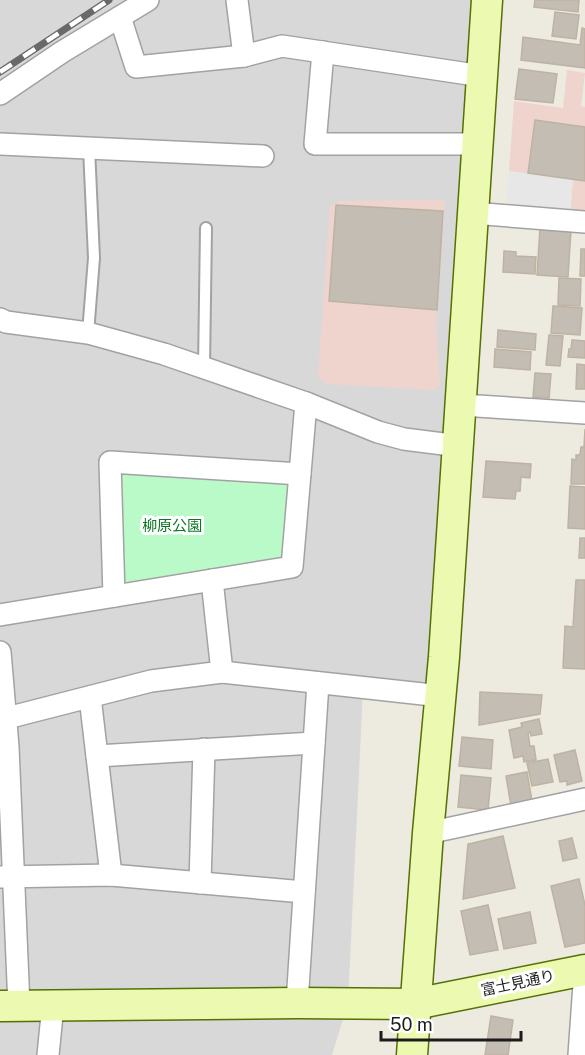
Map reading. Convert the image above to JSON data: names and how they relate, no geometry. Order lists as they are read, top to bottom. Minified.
{"streets":{"street":["富士見通り"]},"parks":["柳原公園"],"scale_bar":"50 m"}
